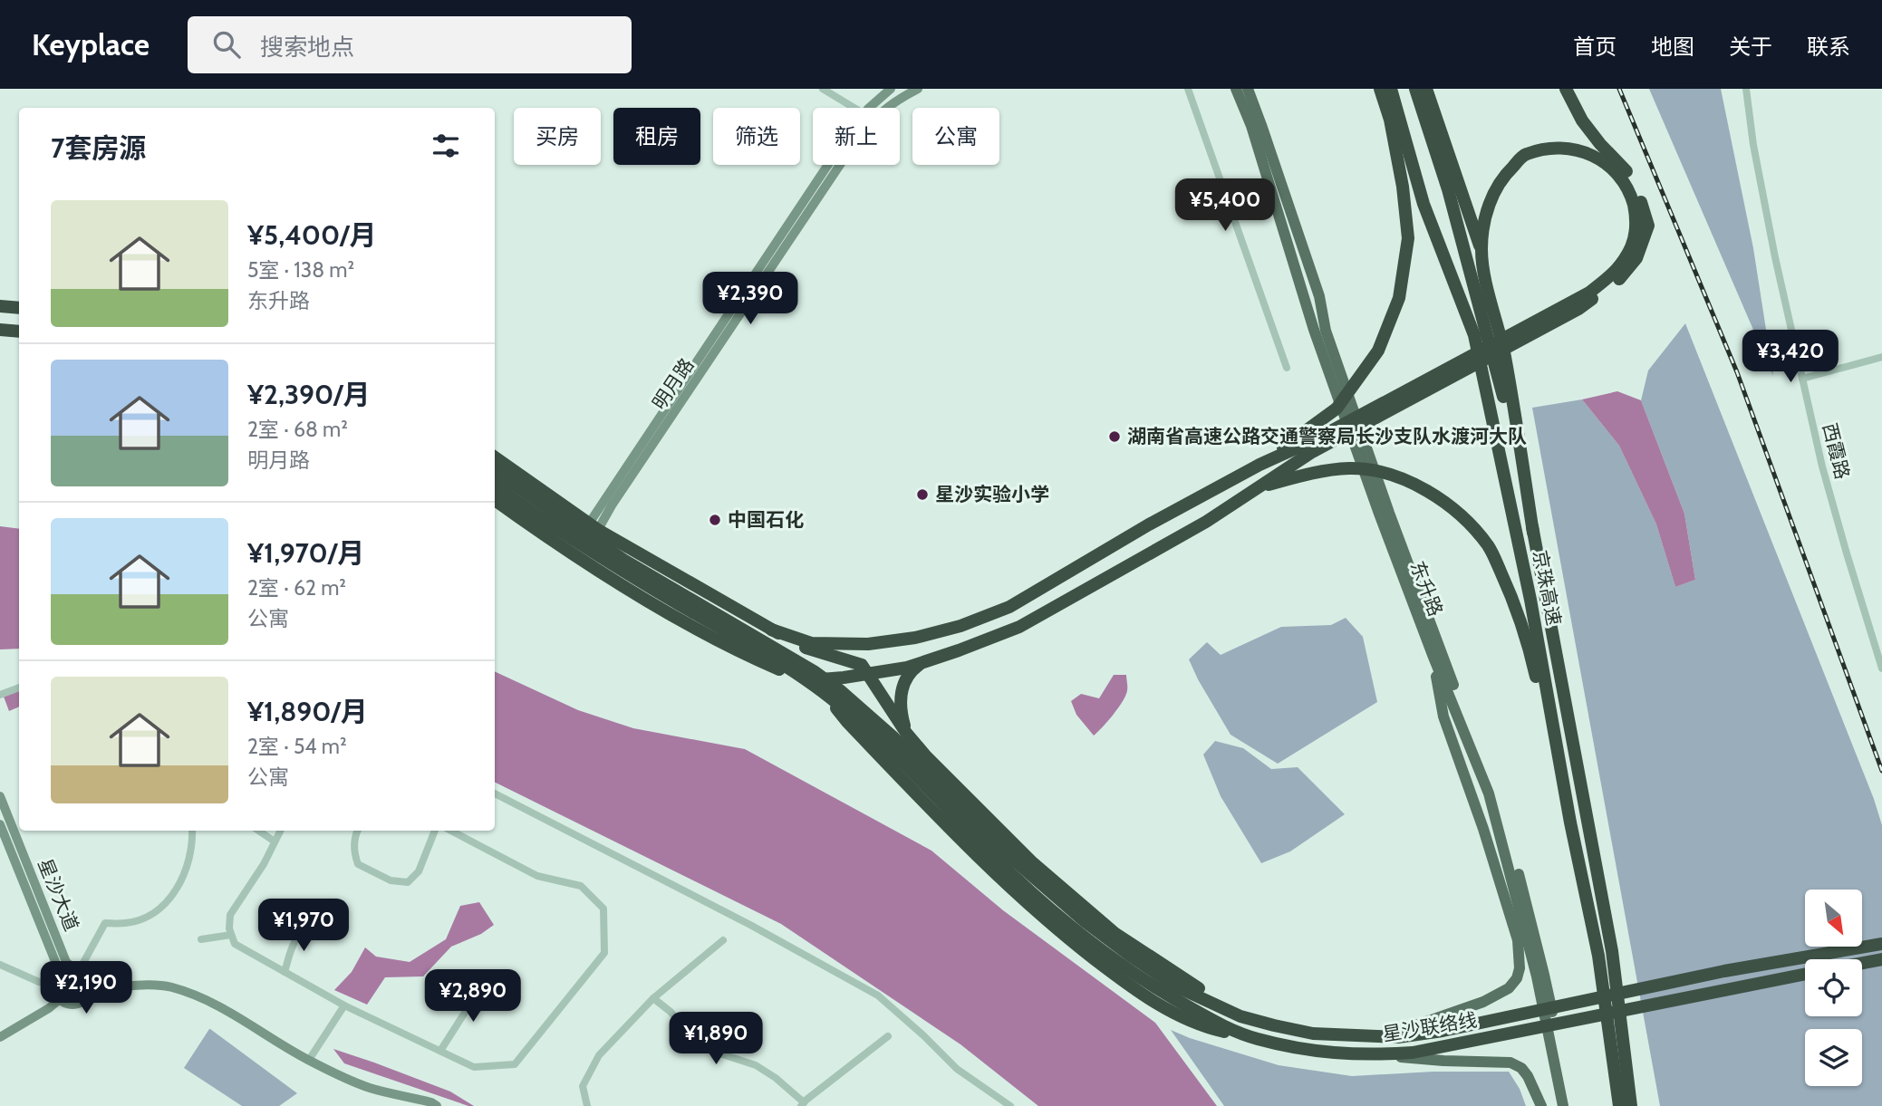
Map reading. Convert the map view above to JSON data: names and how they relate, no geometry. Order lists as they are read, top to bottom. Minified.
{"streets":{"highway":["京珠高速","星沙联络线"],"main road":["东升路"],"street":["明月路","西霞路","星沙大道"]},"places":["湖南省高速公路交通警察局长沙支队水渡河大队","星沙实验小学","中国石化"],"north":"bottom right","page":{"header":"Keyplace","search":"搜索地点","nav":["首页","地图","关于","联系"],"chip":["买房","租房","筛选","新上","公寓"],"heading":"7套房源","price":["¥5,400","¥2,390","¥3,420","¥1,970","¥2,190","¥2,890","¥1,890"],"list":[{"name":"¥5,400/月","note":"5室 · 138 m² · 东升路"},{"name":"¥2,390/月","note":"2室 · 68 m² · 明月路"},{"name":"¥1,970/月","note":"2室 · 62 m² · 公寓"},{"name":"¥1,890/月","note":"2室 · 54 m² · 公寓"}]}}
